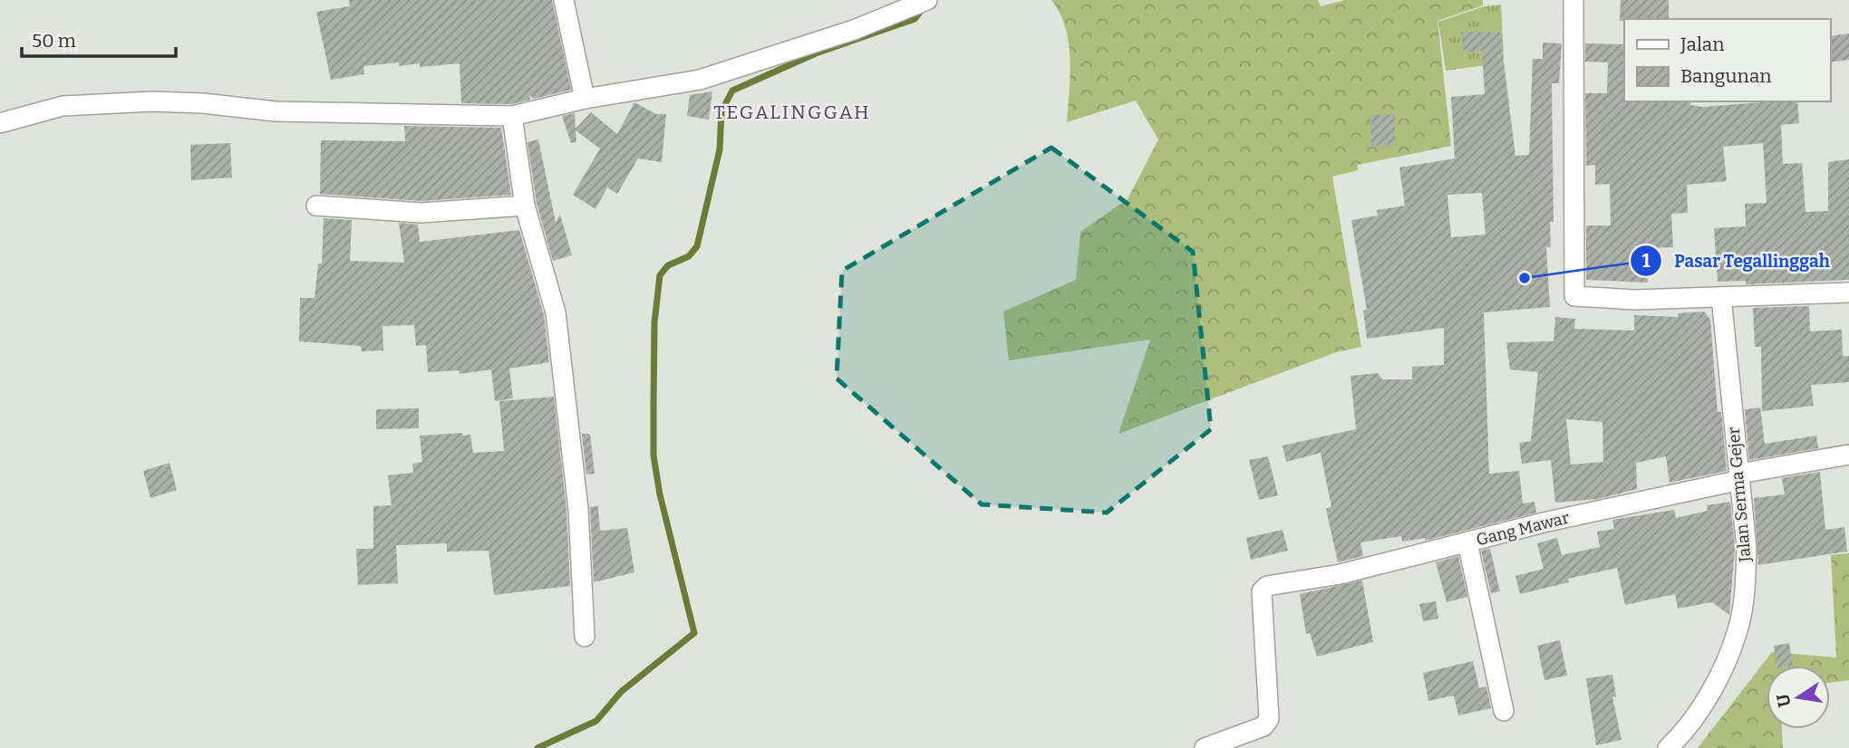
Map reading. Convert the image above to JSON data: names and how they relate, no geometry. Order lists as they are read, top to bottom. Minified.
{"streets":{"street":["Jalan Serma Gejer","Gang Mawar"]},"crossings":[["Jalan Serma Gejer","Gang Mawar"]],"districts":["TEGALINGGAH"],"places":["Pasar Tegallinggah"],"legend":["Jalan","Bangunan"],"scale_bar":"50 m","north":"left"}
